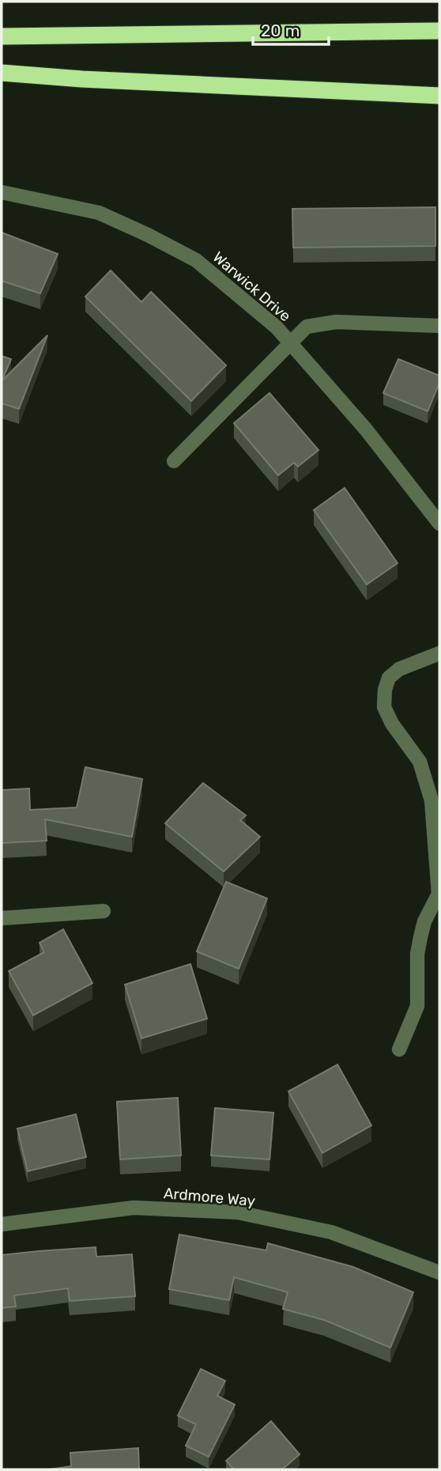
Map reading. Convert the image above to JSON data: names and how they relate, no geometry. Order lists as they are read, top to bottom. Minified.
{"streets":{"street":["Warwick Drive","Ardmore Way"]},"scale_bar":"20 m"}
